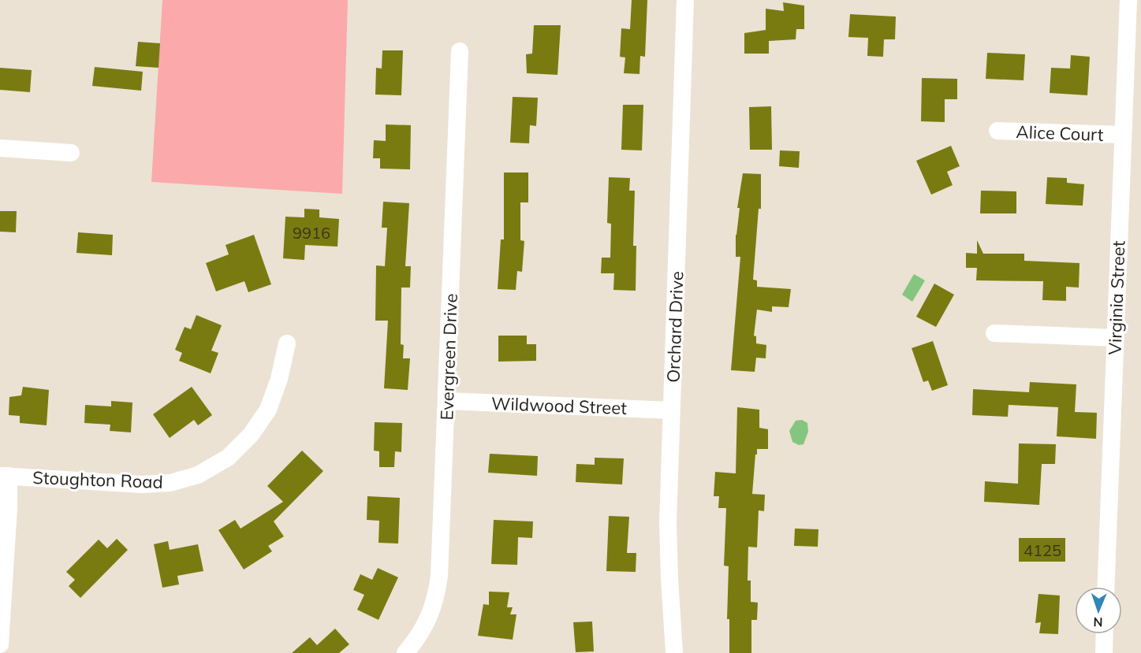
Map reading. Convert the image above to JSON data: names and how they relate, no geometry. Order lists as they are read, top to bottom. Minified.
{"streets":{"street":["Alice Court","Virginia Street","Orchard Drive","Evergreen Drive","Wildwood Street","Stoughton Road"]},"crossings":[["Alice Court","Virginia Street"],["Orchard Drive","Wildwood Street"],["Evergreen Drive","Wildwood Street"]],"house_numbers":["9916","4125"],"north":"bottom"}
